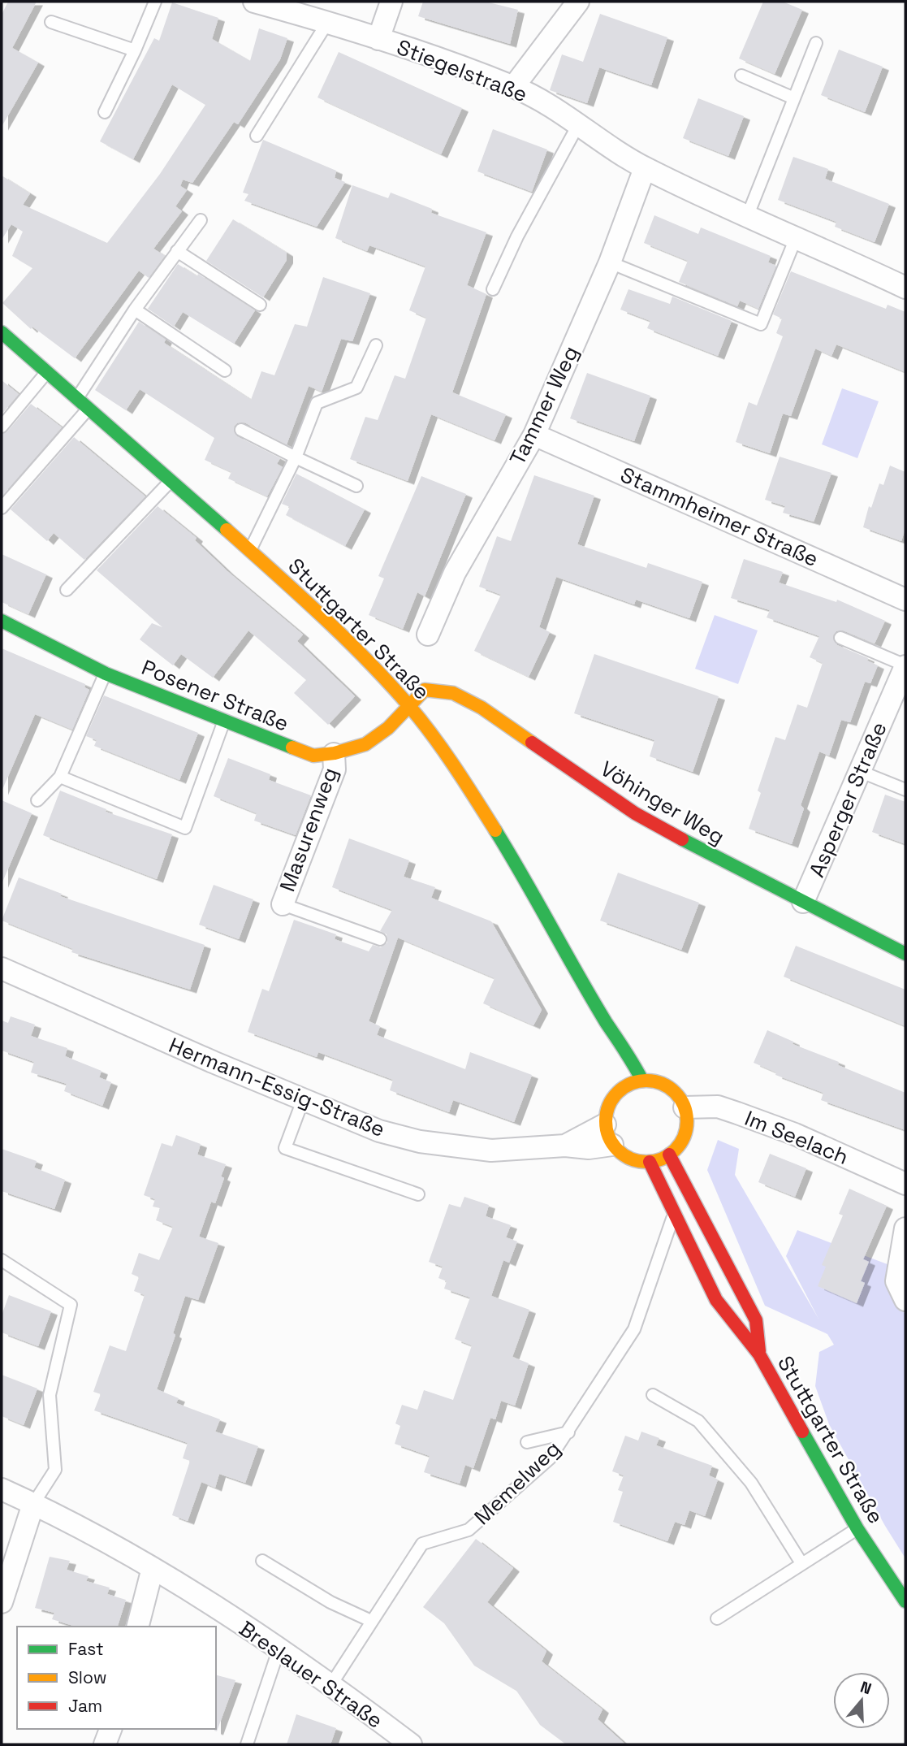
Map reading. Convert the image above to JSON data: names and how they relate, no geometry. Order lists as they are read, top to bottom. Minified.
{"streets":{"street":["Stiegelstraße","Tammer Weg","Stammheimer Straße","Stuttgarter Straße","Posener Straße","Asperger Straße","Vöhinger Weg","Masurenweg","Hermann-Essig-Straße","Im Seelach","Breslauer Straße"],"lane":["Memelweg"]},"crossings":[["Stiegelstraße","Tammer Weg"],["Tammer Weg","Stammheimer Straße"],["Stuttgarter Straße","Posener Straße"],["Stuttgarter Straße","Vöhinger Weg"],["Stuttgarter Straße","Hermann-Essig-Straße"],["Stuttgarter Straße","Im Seelach"],["Stuttgarter Straße","Memelweg"],["Posener Straße","Vöhinger Weg"],["Posener Straße","Masurenweg"],["Asperger Straße","Vöhinger Weg"],["Hermann-Essig-Straße","Im Seelach"],["Memelweg","Breslauer Straße"]],"legend":["Fast","Slow","Jam"],"north":"top"}
